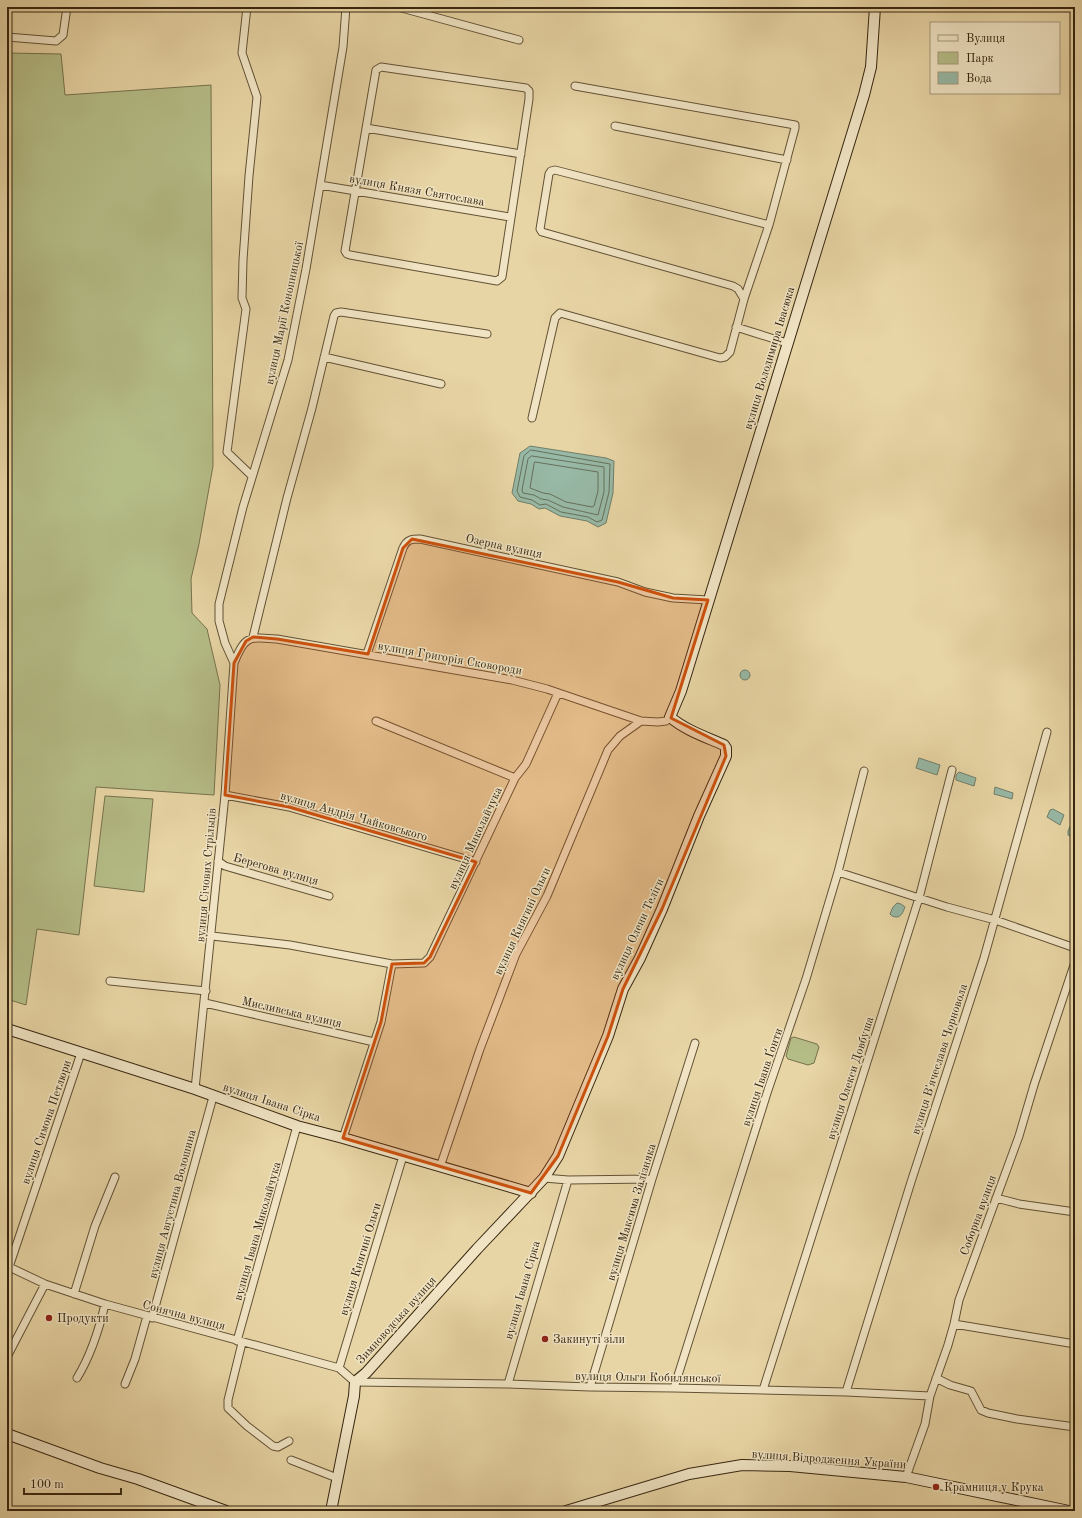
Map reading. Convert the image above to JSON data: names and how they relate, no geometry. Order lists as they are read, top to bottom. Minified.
{"streets":{"street":["вулиця Князя Святослава","вулиця Марії Конопницької","вулиця Володимира Івасюка","Озерна вулиця","вулиця Григорія Сковороди","вулиця Андрія Чайковського","вулиця Миколайчука","Берегова вулиця","вулиця Січових Стрільців","вулиця Княгині Ольги","вулиця Олени Теліги","Мисливська вулиця","вулиця Вʼячеслава Чорновола","вулиця Івана Ґонти","вулиця Олекси Довбуша","вулиця Івана Сірка","вулиця Симона Петлюри","вулиця Августина Волошина","вулиця Максима Залізняка","Соборна вулиця","вулиця Івана Миколайчука","Сонячна вулиця","Зимноводська вулиця","вулиця Ольги Кобилянської","вулиця Відродження України"]},"crossings":[["вулиця Князя Святослава","вулиця Марії Конопницької"],["вулиця Марії Конопницької","вулиця Січових Стрільців"],["вулиця Володимира Івасюка","Озерна вулиця"],["вулиця Володимира Івасюка","вулиця Григорія Сковороди"],["вулиця Володимира Івасюка","вулиця Олени Теліги"],["Озерна вулиця","вулиця Григорія Сковороди"],["вулиця Григорія Сковороди","вулиця Миколайчука"],["вулиця Григорія Сковороди","вулиця Княгині Ольги"],["вулиця Григорія Сковороди","вулиця Олени Теліги"],["вулиця Андрія Чайковського","вулиця Миколайчука"],["вулиця Андрія Чайковського","вулиця Січових Стрільців"],["вулиця Миколайчука","вулиця Січових Стрільців"],["Берегова вулиця","вулиця Січових Стрільців"],["вулиця Січових Стрільців","Мисливська вулиця"],["вулиця Січових Стрільців","вулиця Івана Сірка"],["вулиця Княгині Ольги","вулиця Івана Сірка"],["вулиця Княгині Ольги","Сонячна вулиця"],["вулиця Олени Теліги","Зимноводська вулиця"],["вулиця Вʼячеслава Чорновола","вулиця Ольги Кобилянської"],["вулиця Івана Ґонти","вулиця Ольги Кобилянської"],["вулиця Олекси Довбуша","вулиця Ольги Кобилянської"],["вулиця Івана Сірка","вулиця Симона Петлюри"],["вулиця Івана Сірка","вулиця Августина Волошина"],["вулиця Івана Сірка","вулиця Івана Миколайчука"],["вулиця Івана Сірка","Зимноводська вулиця"],["вулиця Івана Сірка","вулиця Ольги Кобилянської"],["вулиця Симона Петлюри","Сонячна вулиця"],["вулиця Августина Волошина","Сонячна вулиця"],["вулиця Максима Залізняка","вулиця Ольги Кобилянської"],["Соборна вулиця","вулиця Ольги Кобилянської"],["Соборна вулиця","вулиця Відродження України"],["вулиця Івана Миколайчука","Сонячна вулиця"],["Сонячна вулиця","Зимноводська вулиця"],["Сонячна вулиця","вулиця Ольги Кобилянської"],["Зимноводська вулиця","вулиця Ольги Кобилянської"]],"places":["Продукти","Закинуті зіли","Крамниця у Крука"],"legend":["Вулиця","Парк","Вода"],"scale_bar":"100 m"}
